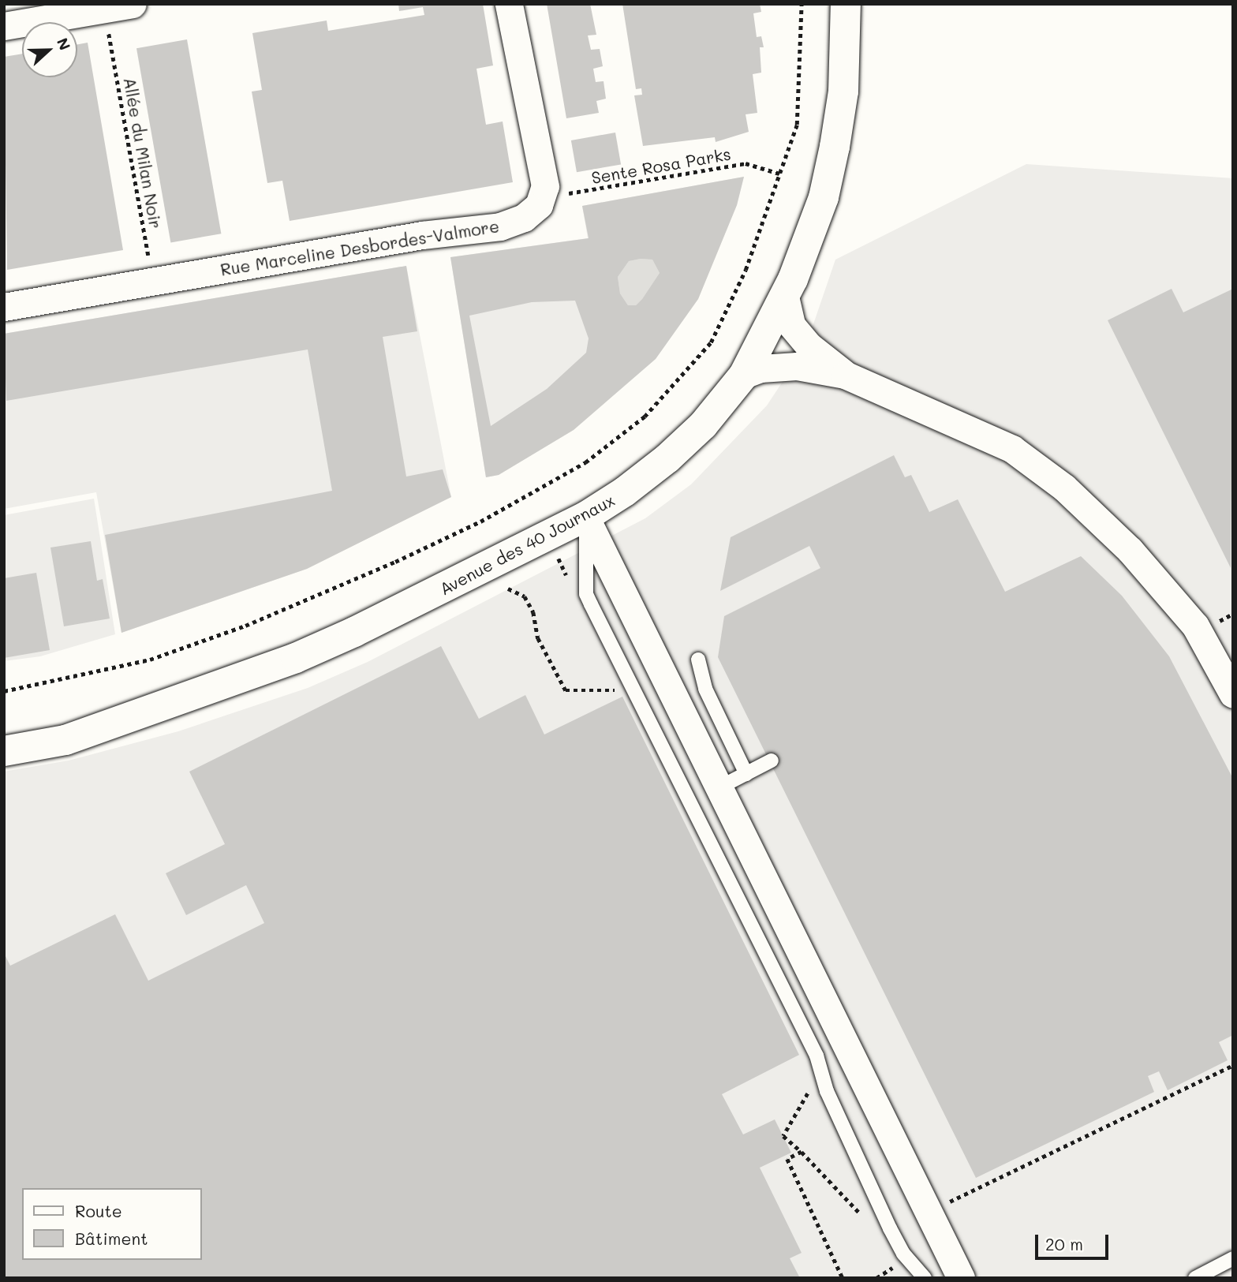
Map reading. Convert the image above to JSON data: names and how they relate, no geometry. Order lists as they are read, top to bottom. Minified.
{"streets":{"street":["Rue Marceline Desbordes-Valmore","Avenue des 40 Journaux"],"path":["Allée du Milan Noir","Sente Rosa Parks"]},"crossings":[["Allée du Milan Noir","Rue Marceline Desbordes-Valmore"],["Sente Rosa Parks","Rue Marceline Desbordes-Valmore"]],"legend":["Route","Bâtiment"],"scale_bar":"20 m","north":"right"}
